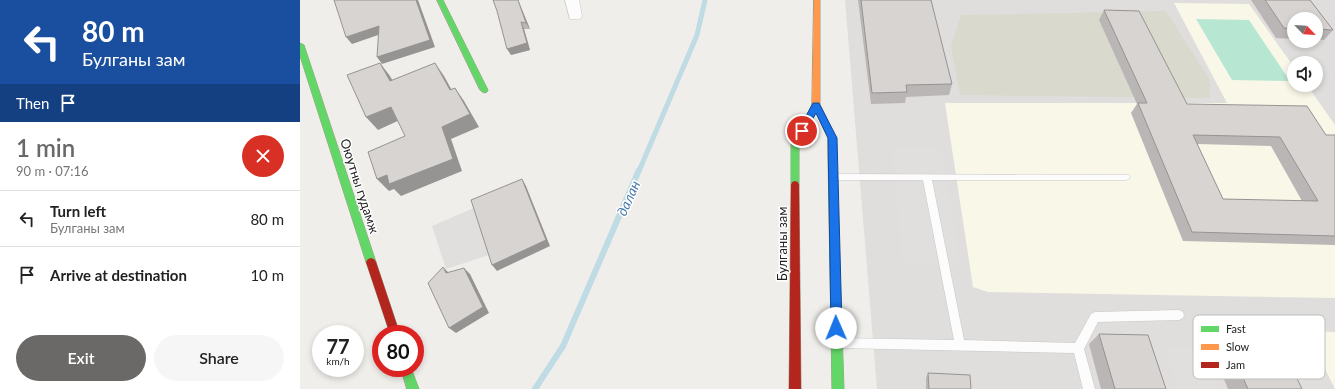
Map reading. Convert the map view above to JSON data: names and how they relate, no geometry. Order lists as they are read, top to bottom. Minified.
{"streets":{"main road":["Оюутны гудамж","Булганы зам"]},"water":["далан"],"legend":["Fast","Slow","Jam"],"north":"bottom right","page":{"turn":["80 m","Булганы зам"],"then":"Then","heading":["1 min","90 m · 07:16"],"list":[{"name":"Turn left","note":"Булганы зам","value":"80 m"},{"name":"Arrive at destination","value":"10 m"}],"speed":"77 km/h","limit":"80","buttons":["Exit","Share"]}}
